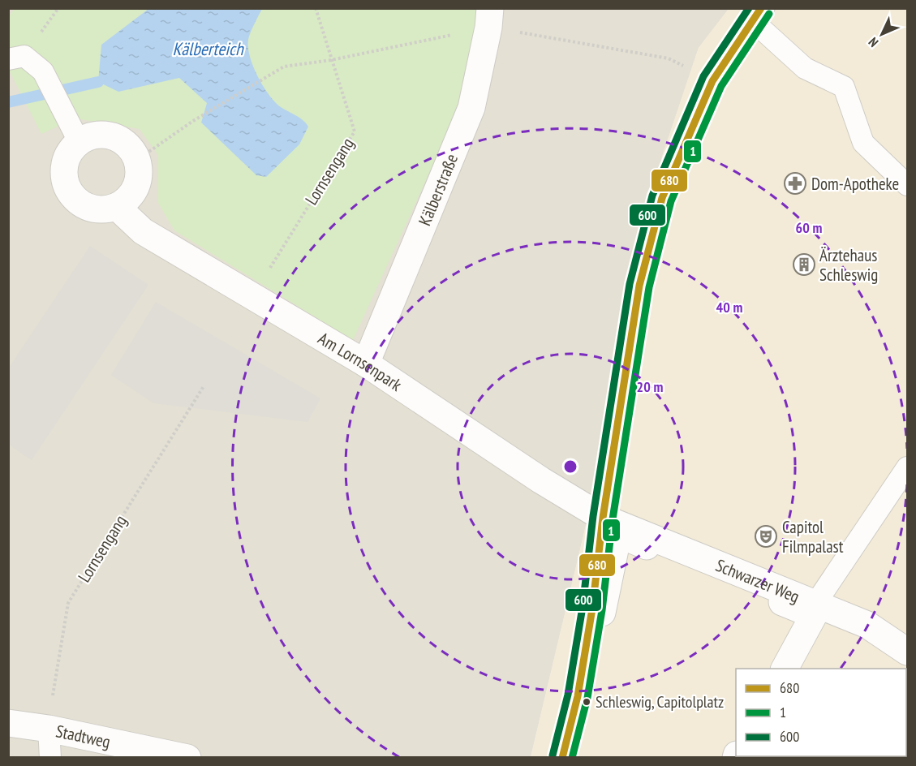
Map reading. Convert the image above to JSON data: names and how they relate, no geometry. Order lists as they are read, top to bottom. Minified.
{"streets":{"street":["Kälberstraße","Am Lornsenpark","Schwarzer Weg","Stadtweg"],"path":["Lornsengang"]},"crossings":[["Lornsengang","Am Lornsenpark"],["Lornsengang","Stadtweg"],["Kälberstraße","Am Lornsenpark"],["Am Lornsenpark","Schwarzer Weg"]],"water":["Kälberteich"],"places":{"pharmacy":["Dom-Apotheke"],"building":["Ärztehaus Schleswig"],"theatre":["Capitol Filmpalast"],"other":["Schleswig, Capitolplatz"]},"lines":["transit line 680","transit line 600","transit line 1"],"legend":["680","1","600"],"north":"bottom left","rings":["60 m","40 m","20 m"]}
